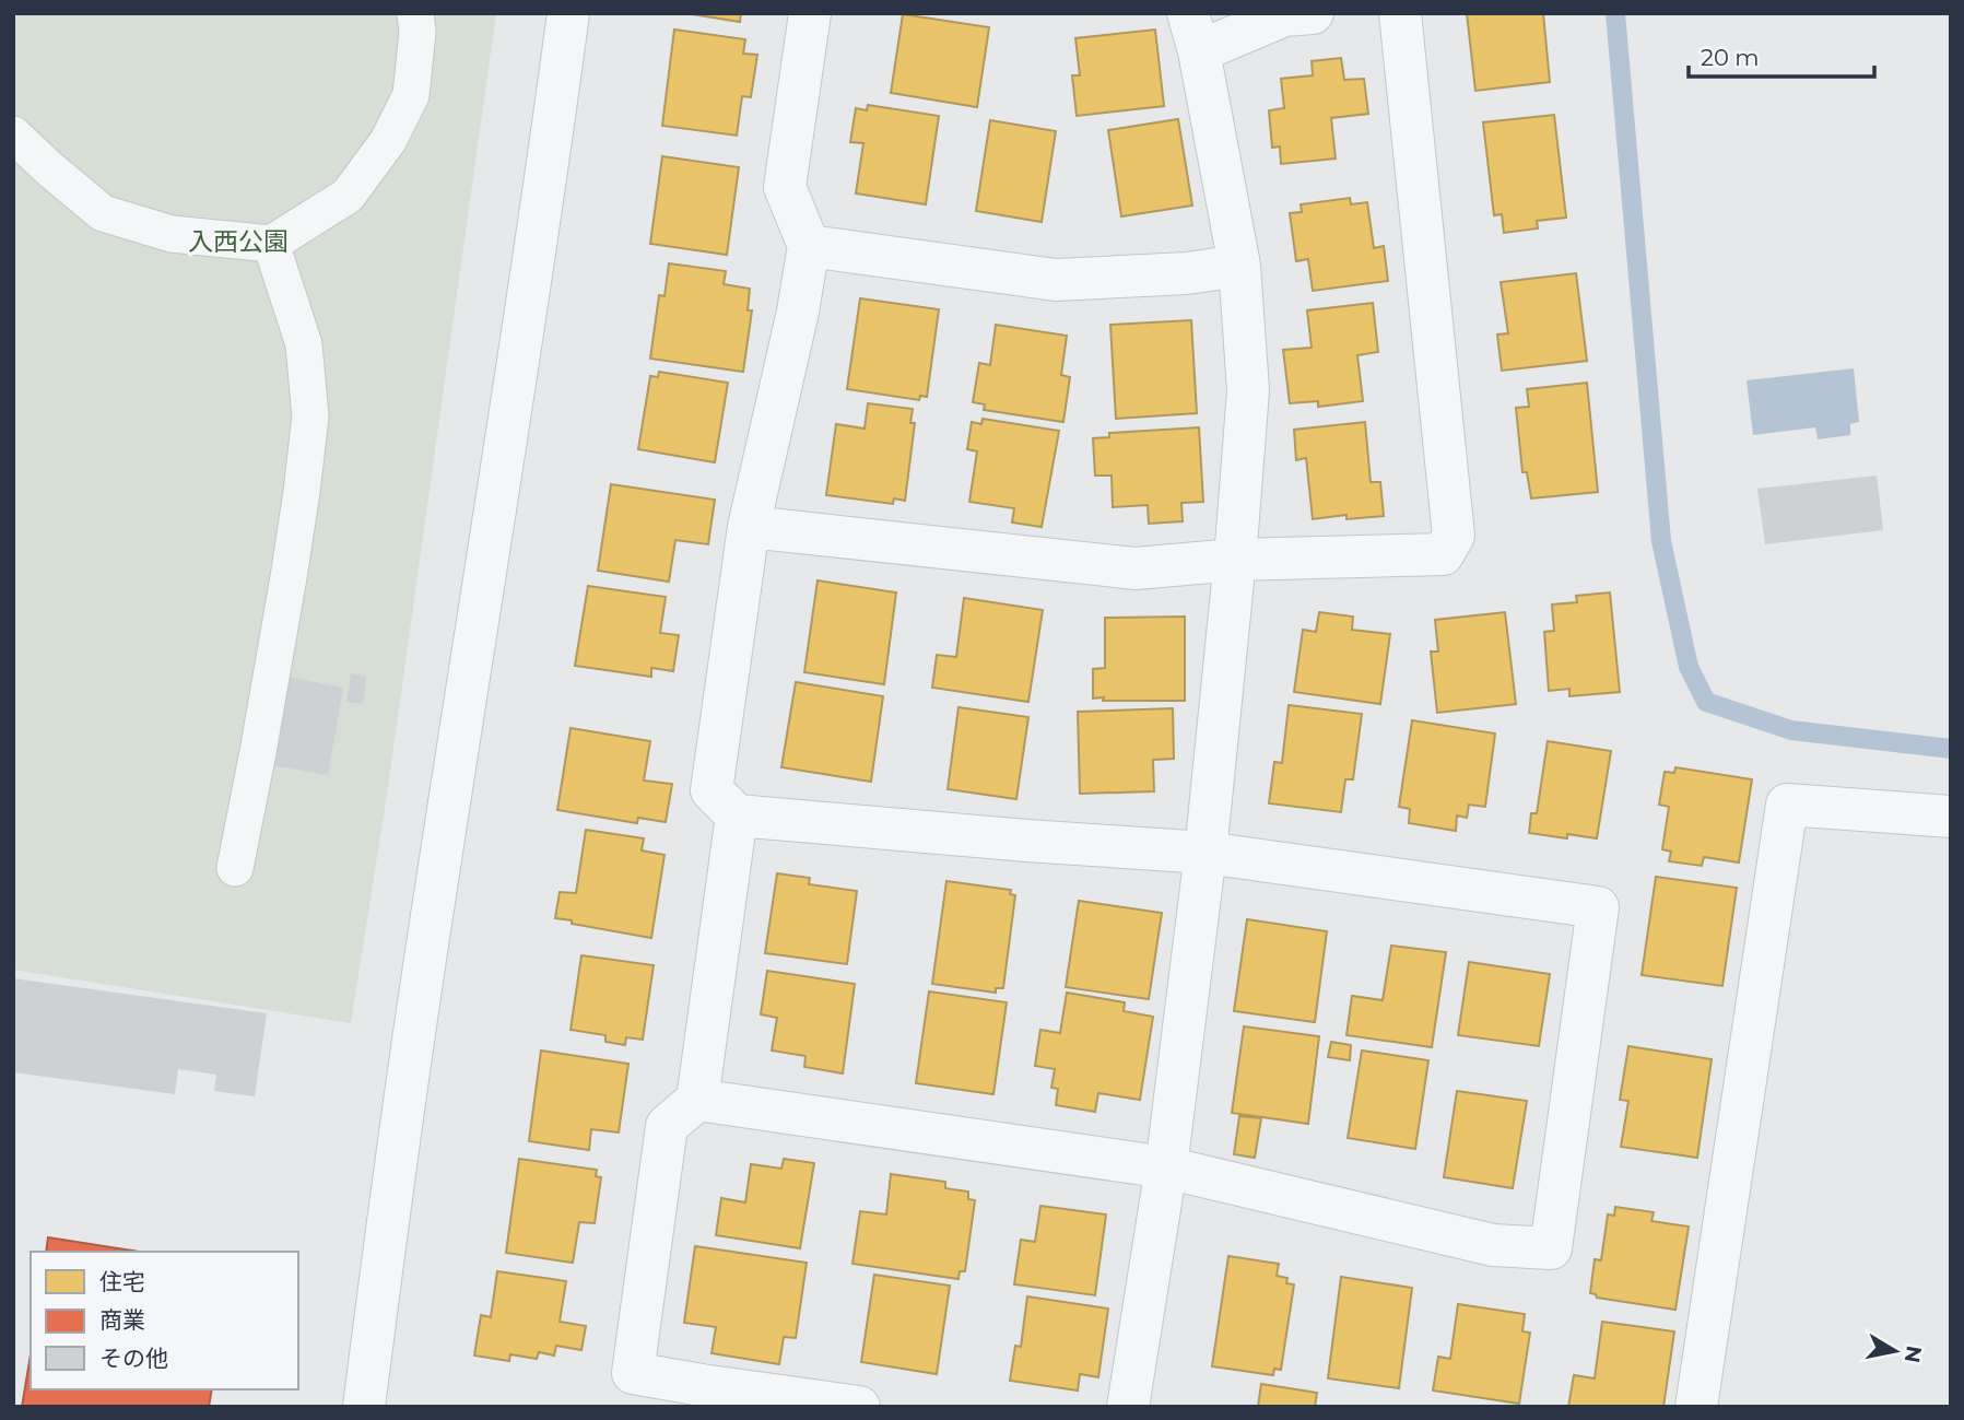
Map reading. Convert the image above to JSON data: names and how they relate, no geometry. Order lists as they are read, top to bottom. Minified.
{"parks":["入西公園"],"legend":["住宅","商業","その他"],"scale_bar":"20 m","north":"right"}
